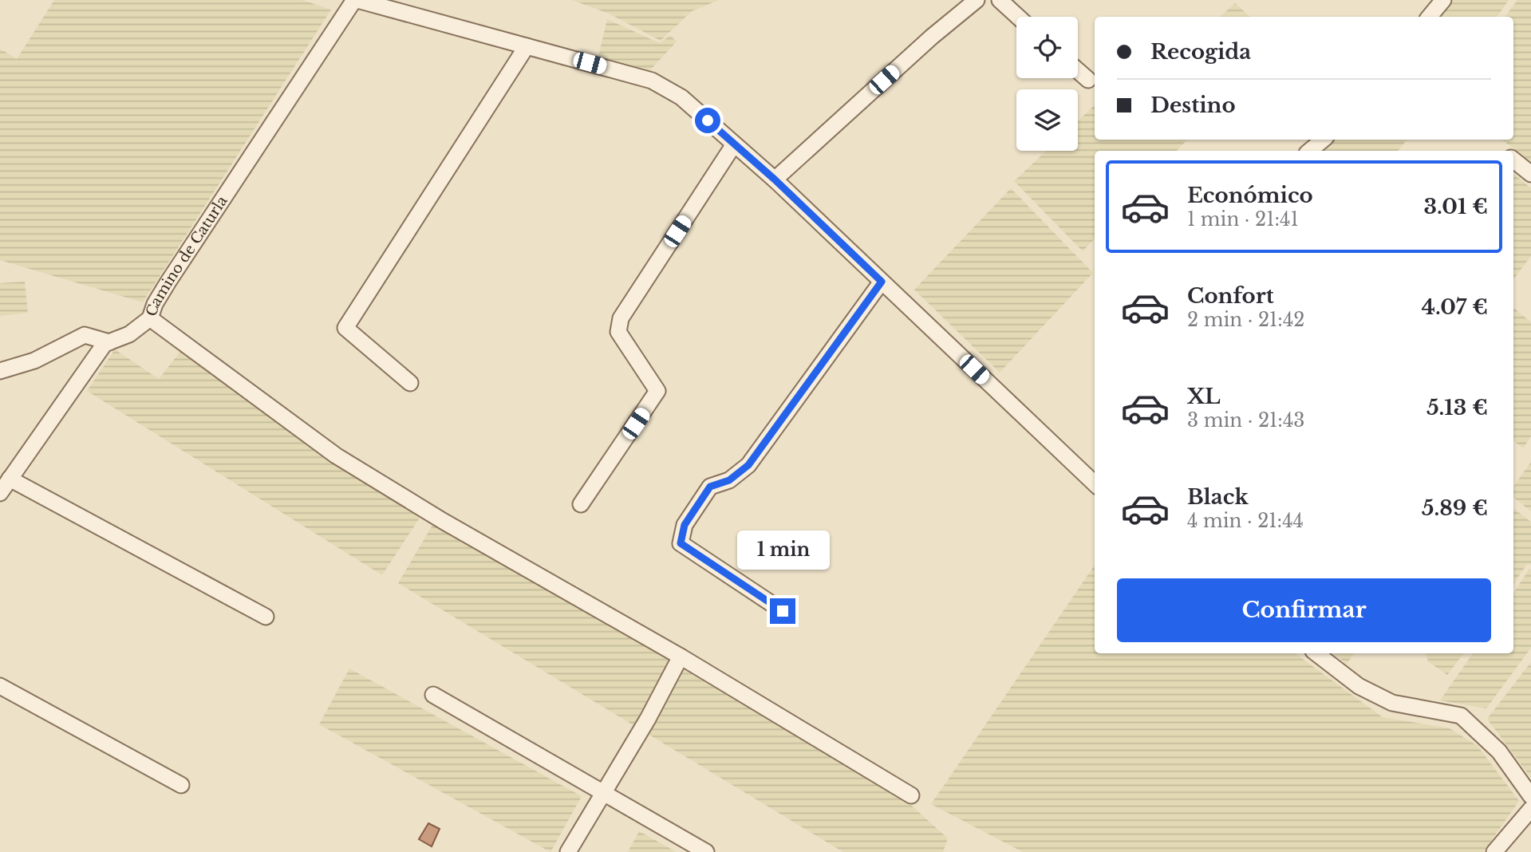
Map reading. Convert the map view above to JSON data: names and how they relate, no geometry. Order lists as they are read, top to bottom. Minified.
{"streets":{"street":["Camino de Caturla"]},"page":{"banner":["Recogida","Destino"],"list":[{"name":"Económico","note":"1 min · 21:41","value":"3.01 €"},{"name":"Confort","note":"2 min · 21:42","value":"4.07 €"},{"name":"XL","note":"3 min · 21:43","value":"5.13 €"},{"name":"Black","note":"4 min · 21:44","value":"5.89 €"}],"bubble":"1 min","buttons":"Confirmar"}}
